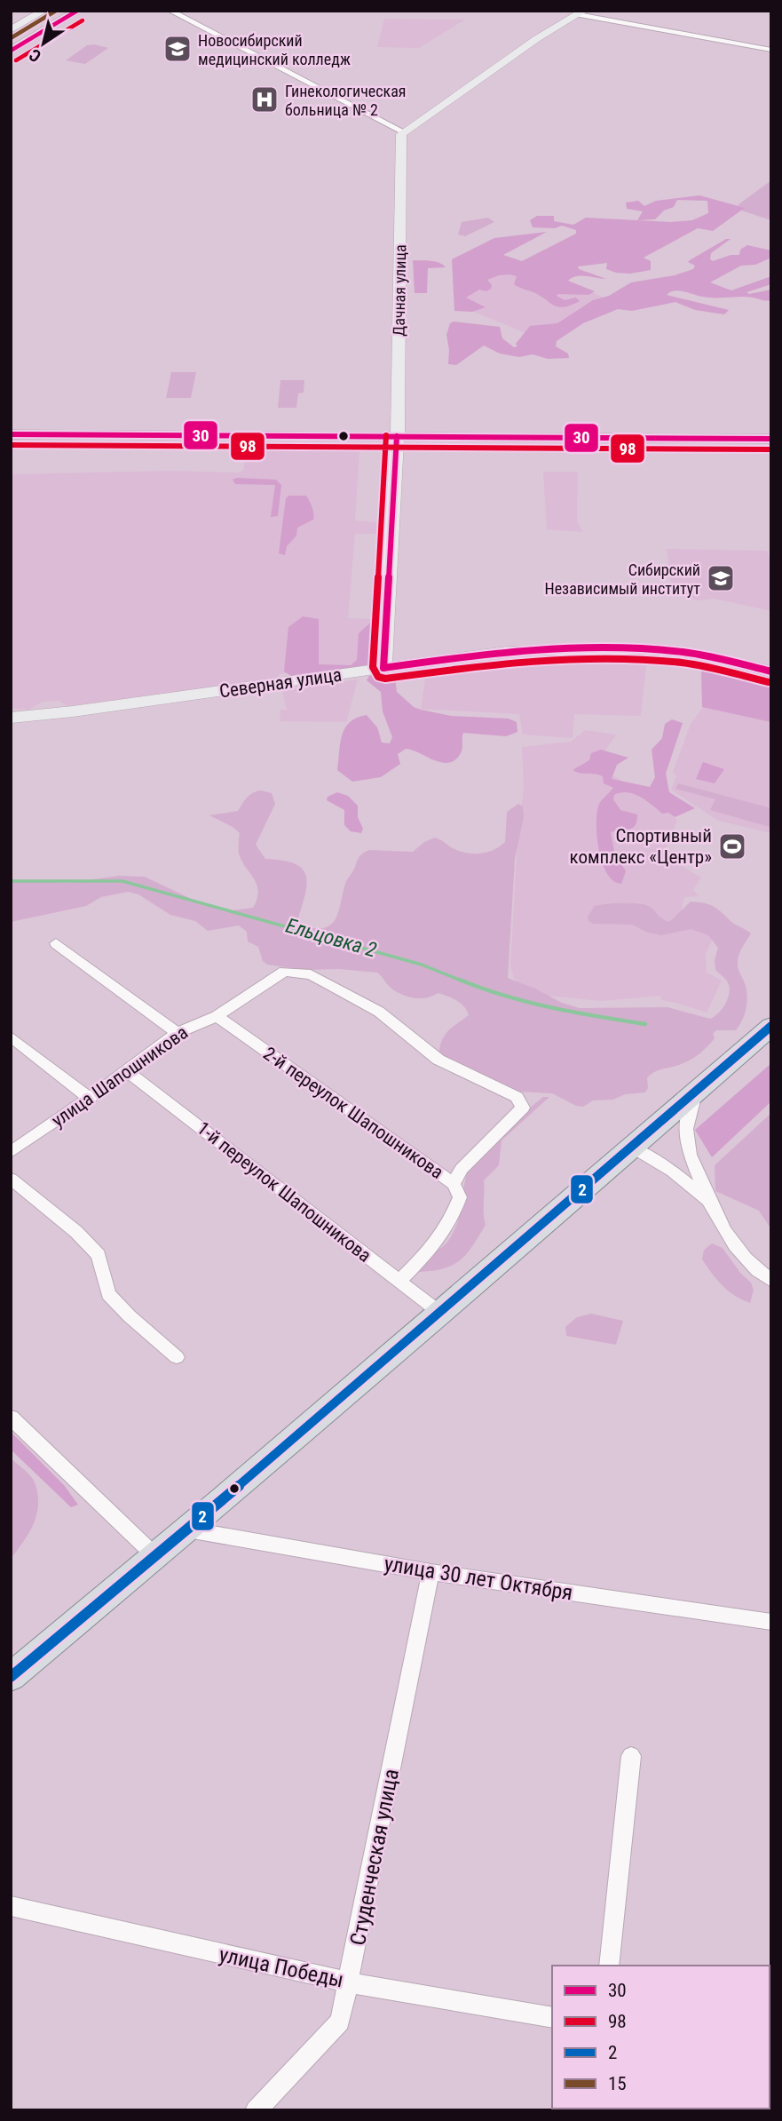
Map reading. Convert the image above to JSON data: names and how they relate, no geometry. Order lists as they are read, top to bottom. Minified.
{"streets":{"street":["Дачная улица","Северная улица","улица Шапошникова","2-й переулок Шапошникова","1-й переулок Шапошникова","улица 30 лет Октября","Студенческая улица","улица Победы"]},"crossings":[["Дачная улица","Северная улица"],["улица Шапошникова","2-й переулок Шапошникова"],["улица Шапошникова","1-й переулок Шапошникова"],["2-й переулок Шапошникова","1-й переулок Шапошникова"],["улица 30 лет Октября","Студенческая улица"],["Студенческая улица","улица Победы"]],"water":["Ельцовка 2"],"places":{"school or university":["Новосибирский медицинский колледж","Сибирский Независимый институт"],"hospital":["Гинекологическая больница № 2"],"sports":["Спортивный комплекс «Центр»"]},"lines":["transit line 30","transit line 15","transit line 98","transit line 2"],"legend":["30","98","2","15"],"north":"bottom left"}
